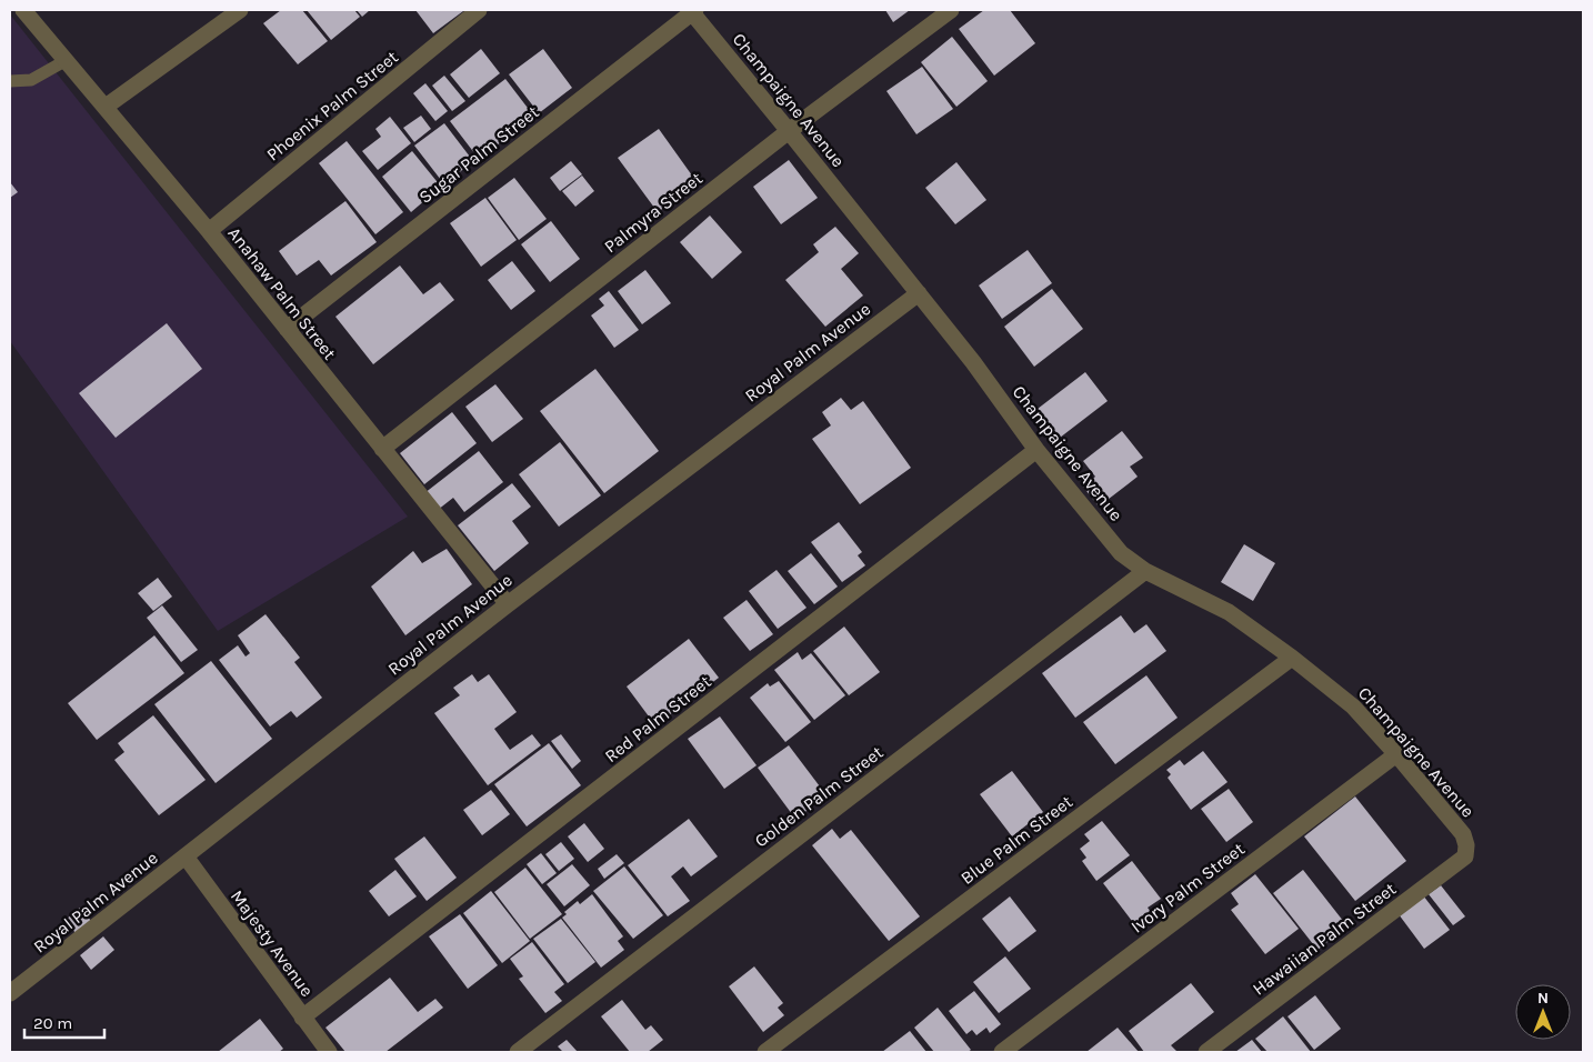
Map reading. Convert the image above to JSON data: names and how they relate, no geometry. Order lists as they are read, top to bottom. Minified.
{"streets":{"street":["Champaigne Avenue","Phoenix Palm Street","Sugar Palm Street","Palmyra Street","Anahaw Palm Street","Royal Palm Avenue","Red Palm Street","Golden Palm Street","Blue Palm Street","Ivory Palm Street","Hawaiian Palm Street","Majesty Avenue"]},"crossings":[["Champaigne Avenue","Sugar Palm Street"],["Champaigne Avenue","Palmyra Street"],["Champaigne Avenue","Royal Palm Avenue"],["Champaigne Avenue","Red Palm Street"],["Champaigne Avenue","Golden Palm Street"],["Champaigne Avenue","Blue Palm Street"],["Champaigne Avenue","Ivory Palm Street"],["Champaigne Avenue","Hawaiian Palm Street"],["Phoenix Palm Street","Anahaw Palm Street"],["Sugar Palm Street","Anahaw Palm Street"],["Palmyra Street","Anahaw Palm Street"],["Anahaw Palm Street","Royal Palm Avenue"],["Royal Palm Avenue","Majesty Avenue"],["Red Palm Street","Majesty Avenue"]],"scale_bar":"20 m","north":"top"}
